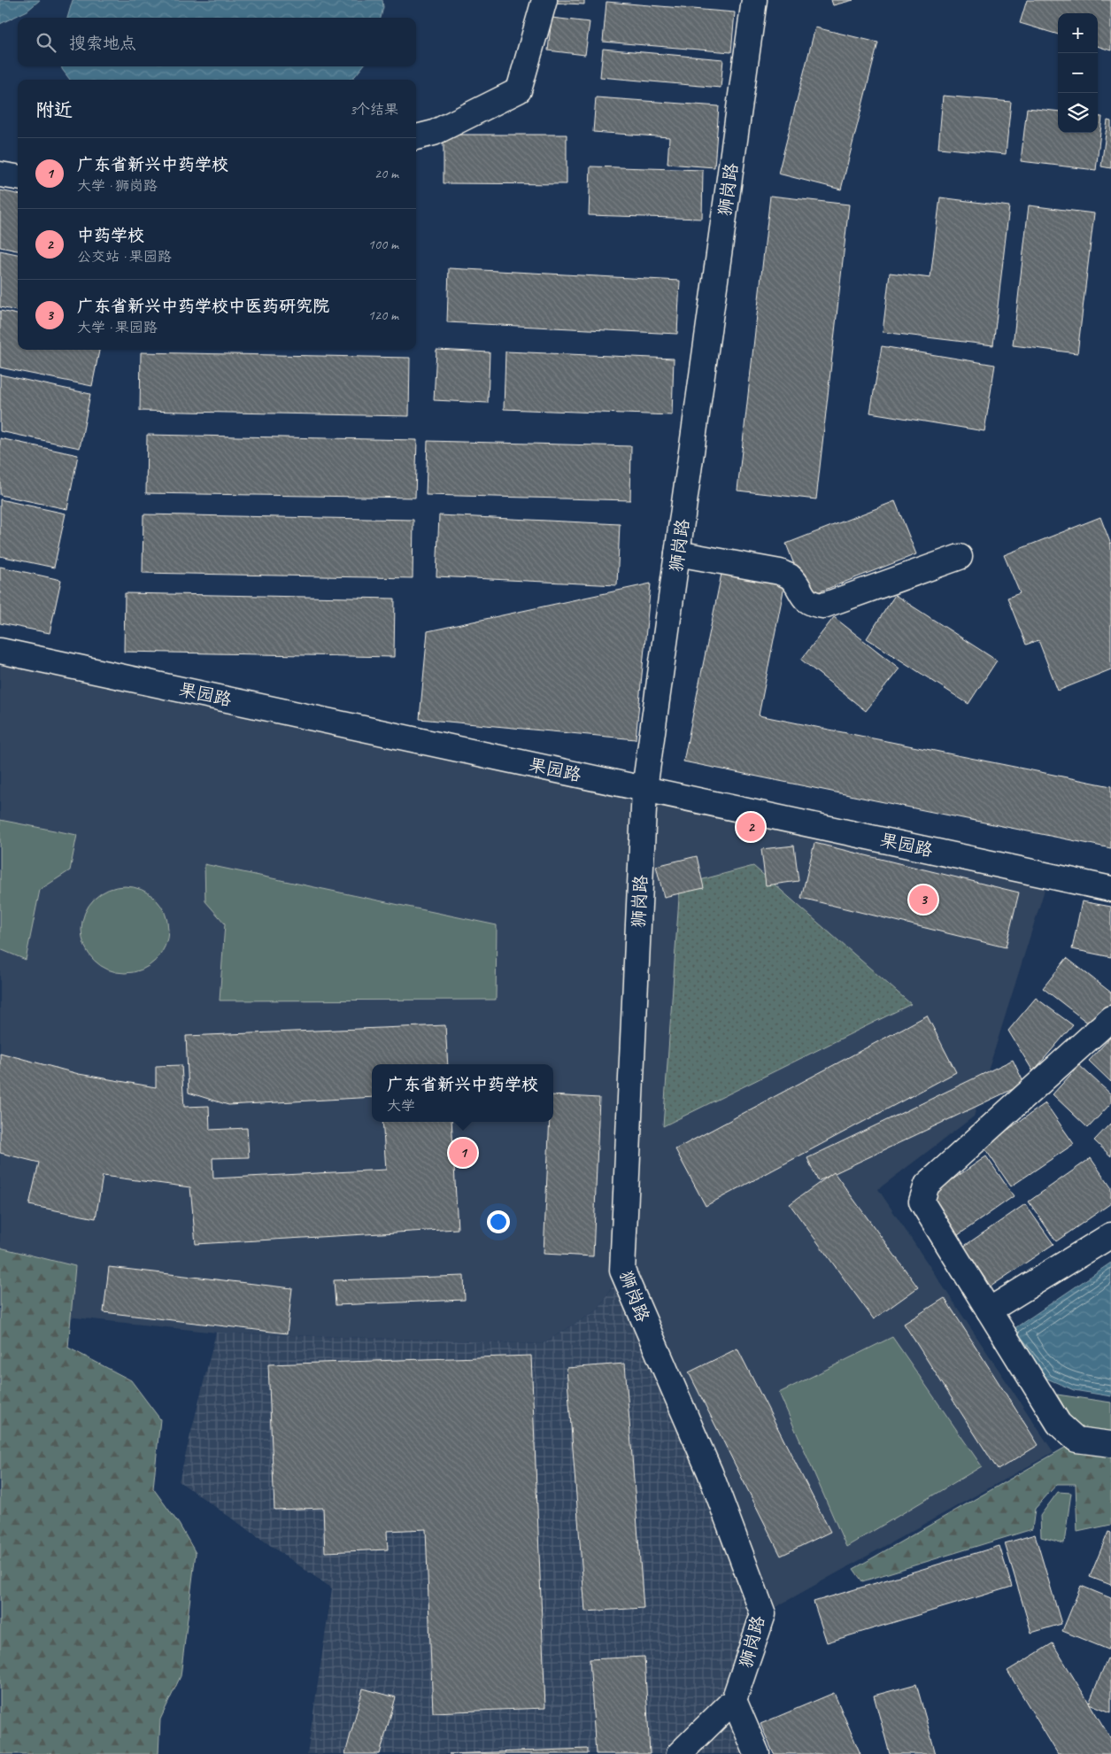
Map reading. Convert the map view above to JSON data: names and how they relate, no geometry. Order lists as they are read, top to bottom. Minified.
{"streets":{"street":["狮岗路","果园路"]},"crossings":[["狮岗路","果园路"]],"page":{"map_buttons":["+","−"],"search":"搜索地点","heading":["附近","3个结果"],"list":[{"mark":"1","name":"广东省新兴中药学校","note":"大学 · 狮岗路","value":"20 m"},{"mark":"2","name":"中药学校","note":"公交站 · 果园路","value":"100 m"},{"mark":"3","name":"广东省新兴中药学校中医药研究院","note":"大学 · 果园路","value":"120 m"}],"pins":["2","3","1"],"popup":["广东省新兴中药学校","大学"]}}
